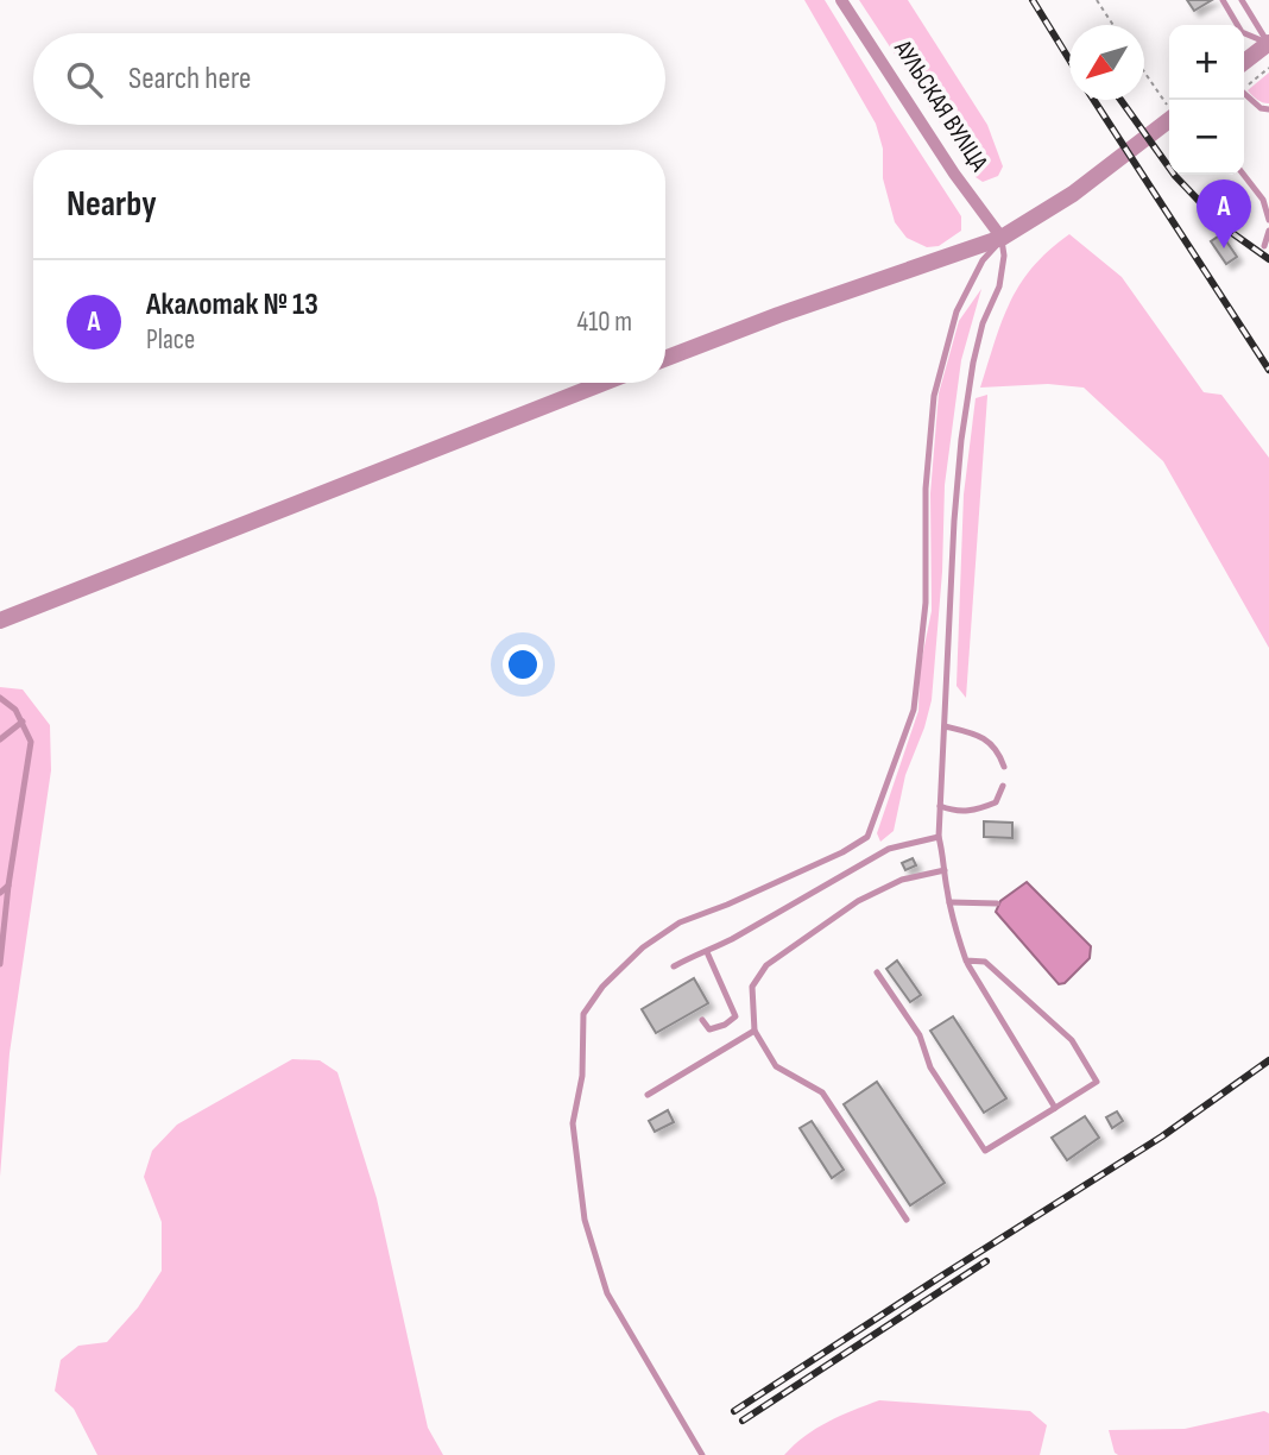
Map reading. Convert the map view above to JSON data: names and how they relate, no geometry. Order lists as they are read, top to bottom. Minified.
{"streets":{"street":["АУЛЬСКАЯ ВУЛІЦА"]},"north":"bottom left","page":{"map_buttons":["+","−"],"search":"Search here","heading":"Nearby","pins":"A","list":[{"mark":"A","name":"Акалотак № 13","note":"Place","value":"410 m"}]}}
